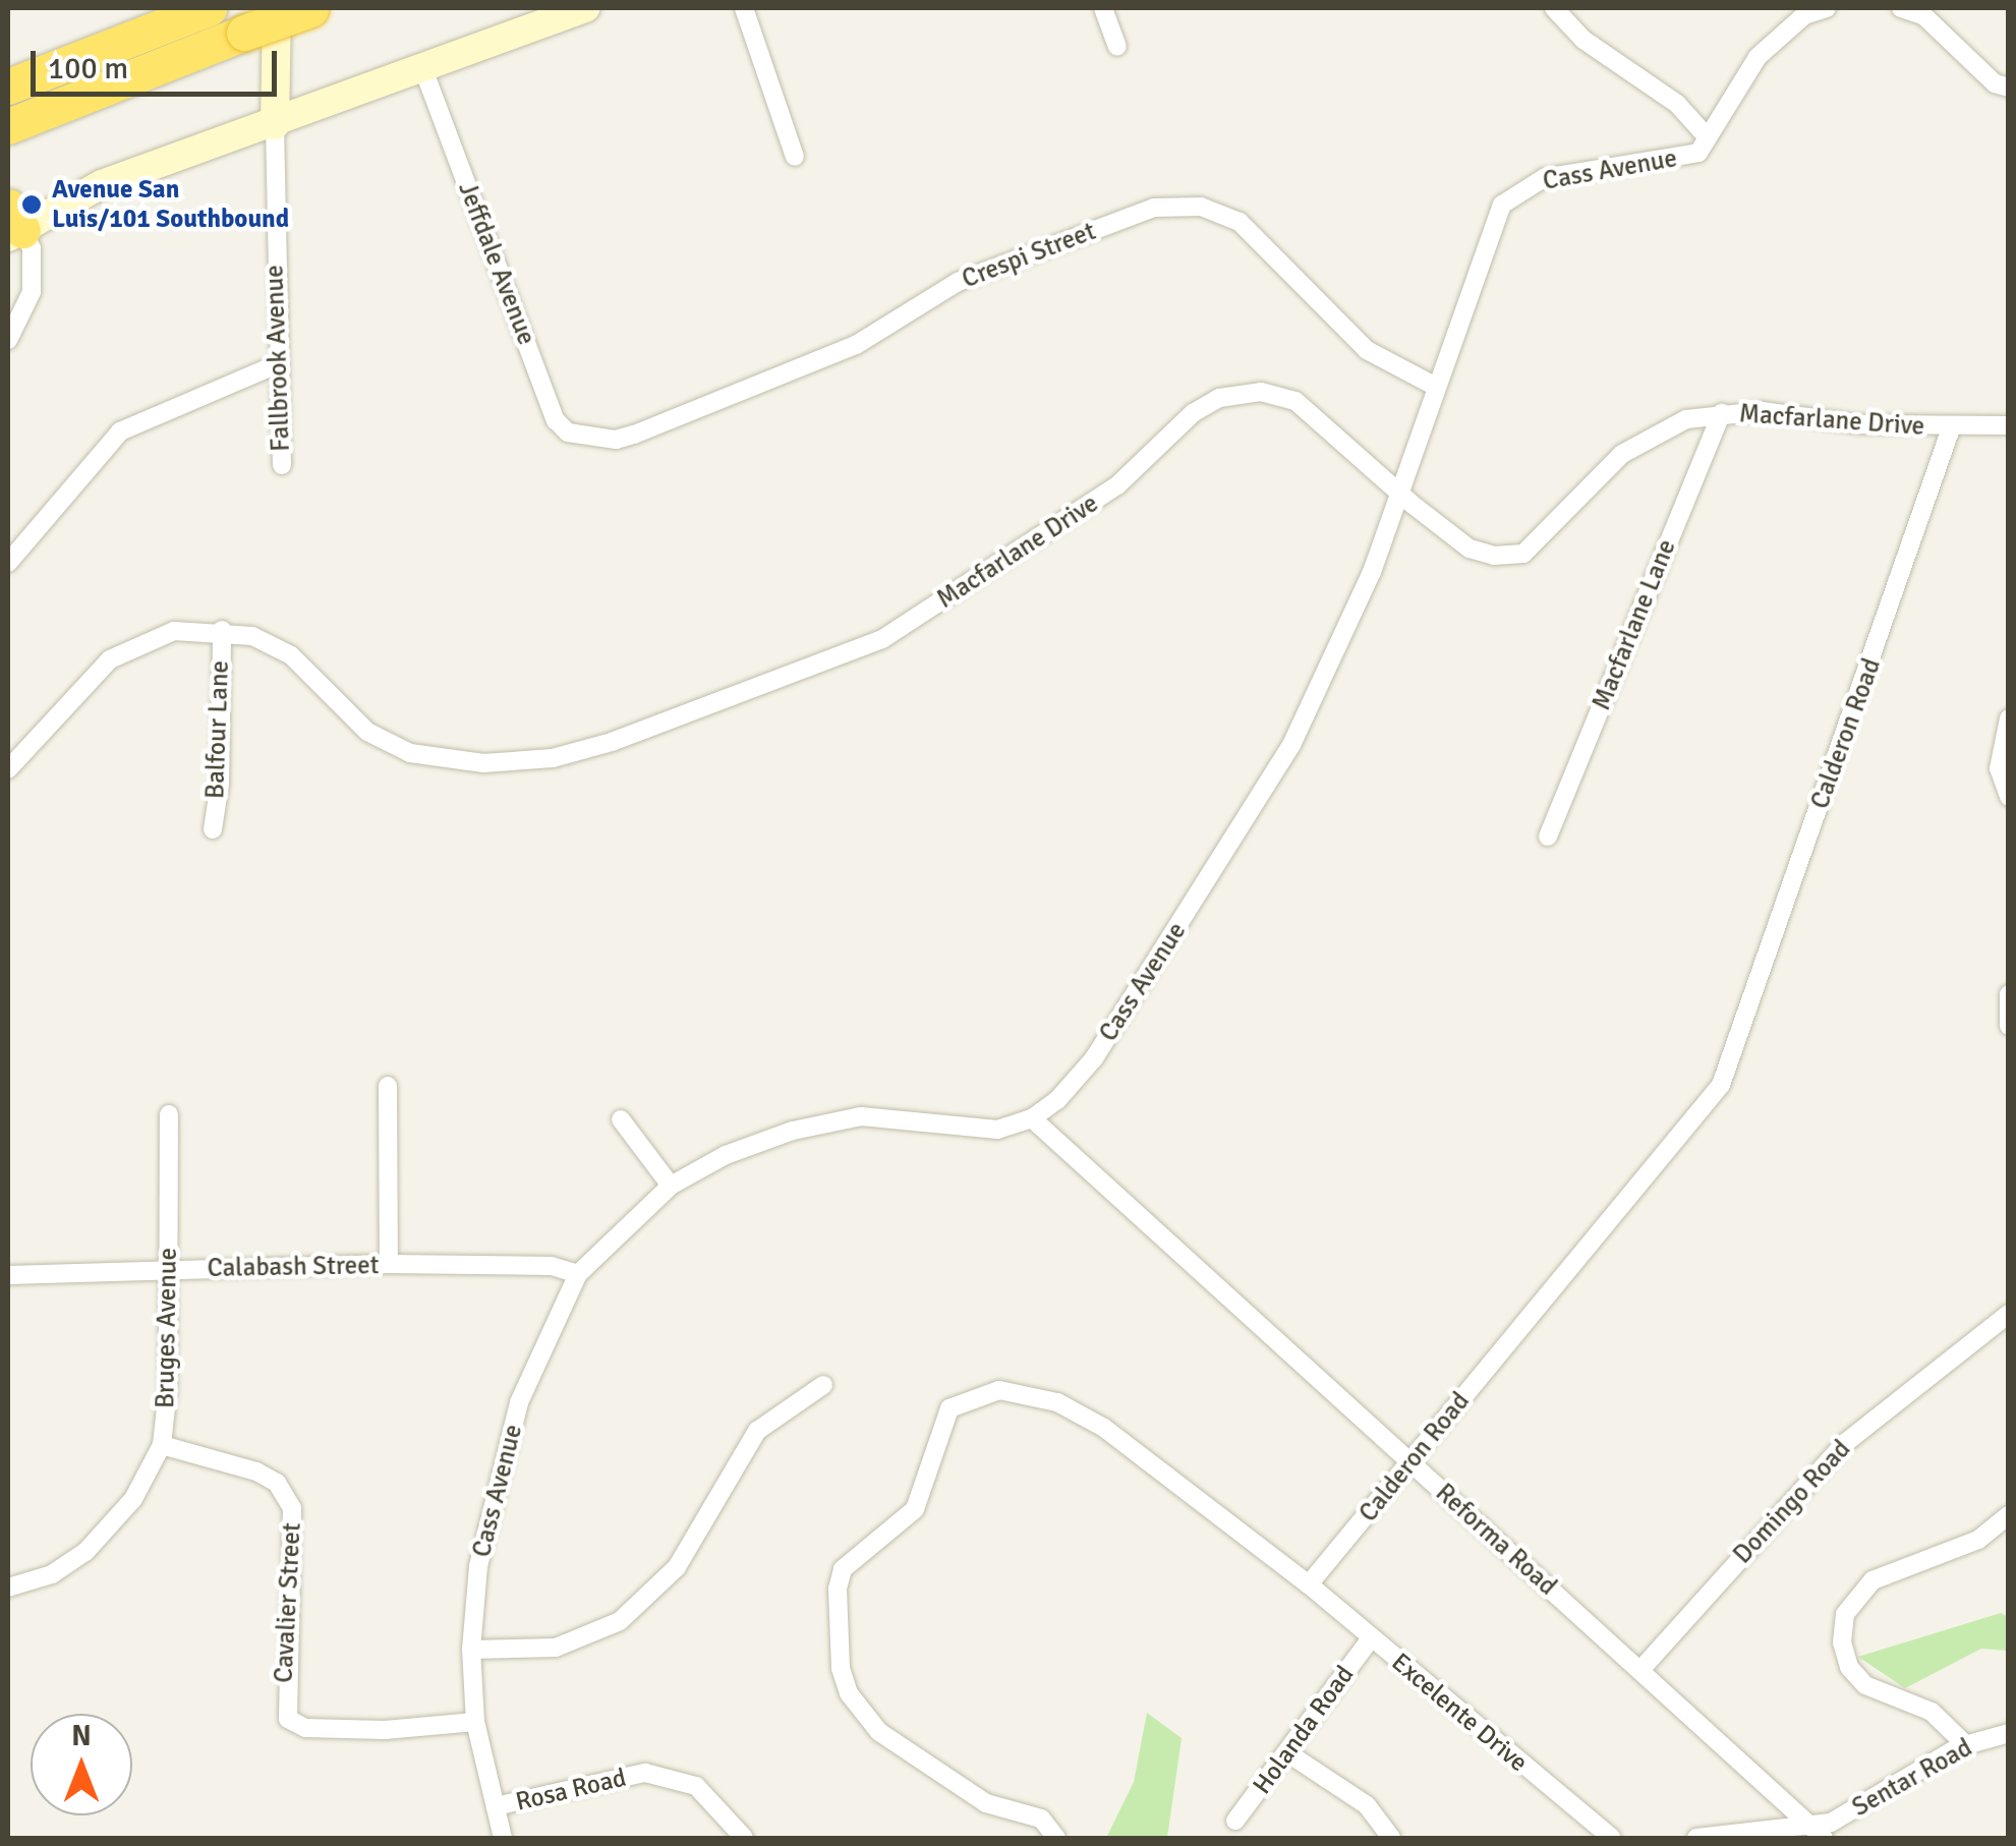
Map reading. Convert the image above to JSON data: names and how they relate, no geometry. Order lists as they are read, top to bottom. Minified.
{"streets":{"street":["Cass Avenue","Crespi Street","Jeffdale Avenue","Fallbrook Avenue","Macfarlane Drive","Macfarlane Lane","Balfour Lane","Calderon Road","Calabash Street","Bruges Avenue","Domingo Road","Reforma Road","Cavalier Street","Excelente Drive","Holanda Road","Sentar Road","Rosa Road"]},"crossings":[["Cass Avenue","Crespi Street"],["Cass Avenue","Macfarlane Drive"],["Cass Avenue","Calabash Street"],["Cass Avenue","Reforma Road"],["Cass Avenue","Cavalier Street"],["Cass Avenue","Rosa Road"],["Crespi Street","Jeffdale Avenue"],["Macfarlane Drive","Macfarlane Lane"],["Macfarlane Drive","Balfour Lane"],["Macfarlane Drive","Calderon Road"],["Calderon Road","Reforma Road"],["Calderon Road","Excelente Drive"],["Calabash Street","Bruges Avenue"],["Bruges Avenue","Cavalier Street"],["Domingo Road","Reforma Road"],["Reforma Road","Sentar Road"],["Excelente Drive","Holanda Road"]],"places":["Avenue San Luis/101 Southbound"],"scale_bar":"100 m","north":"top"}
